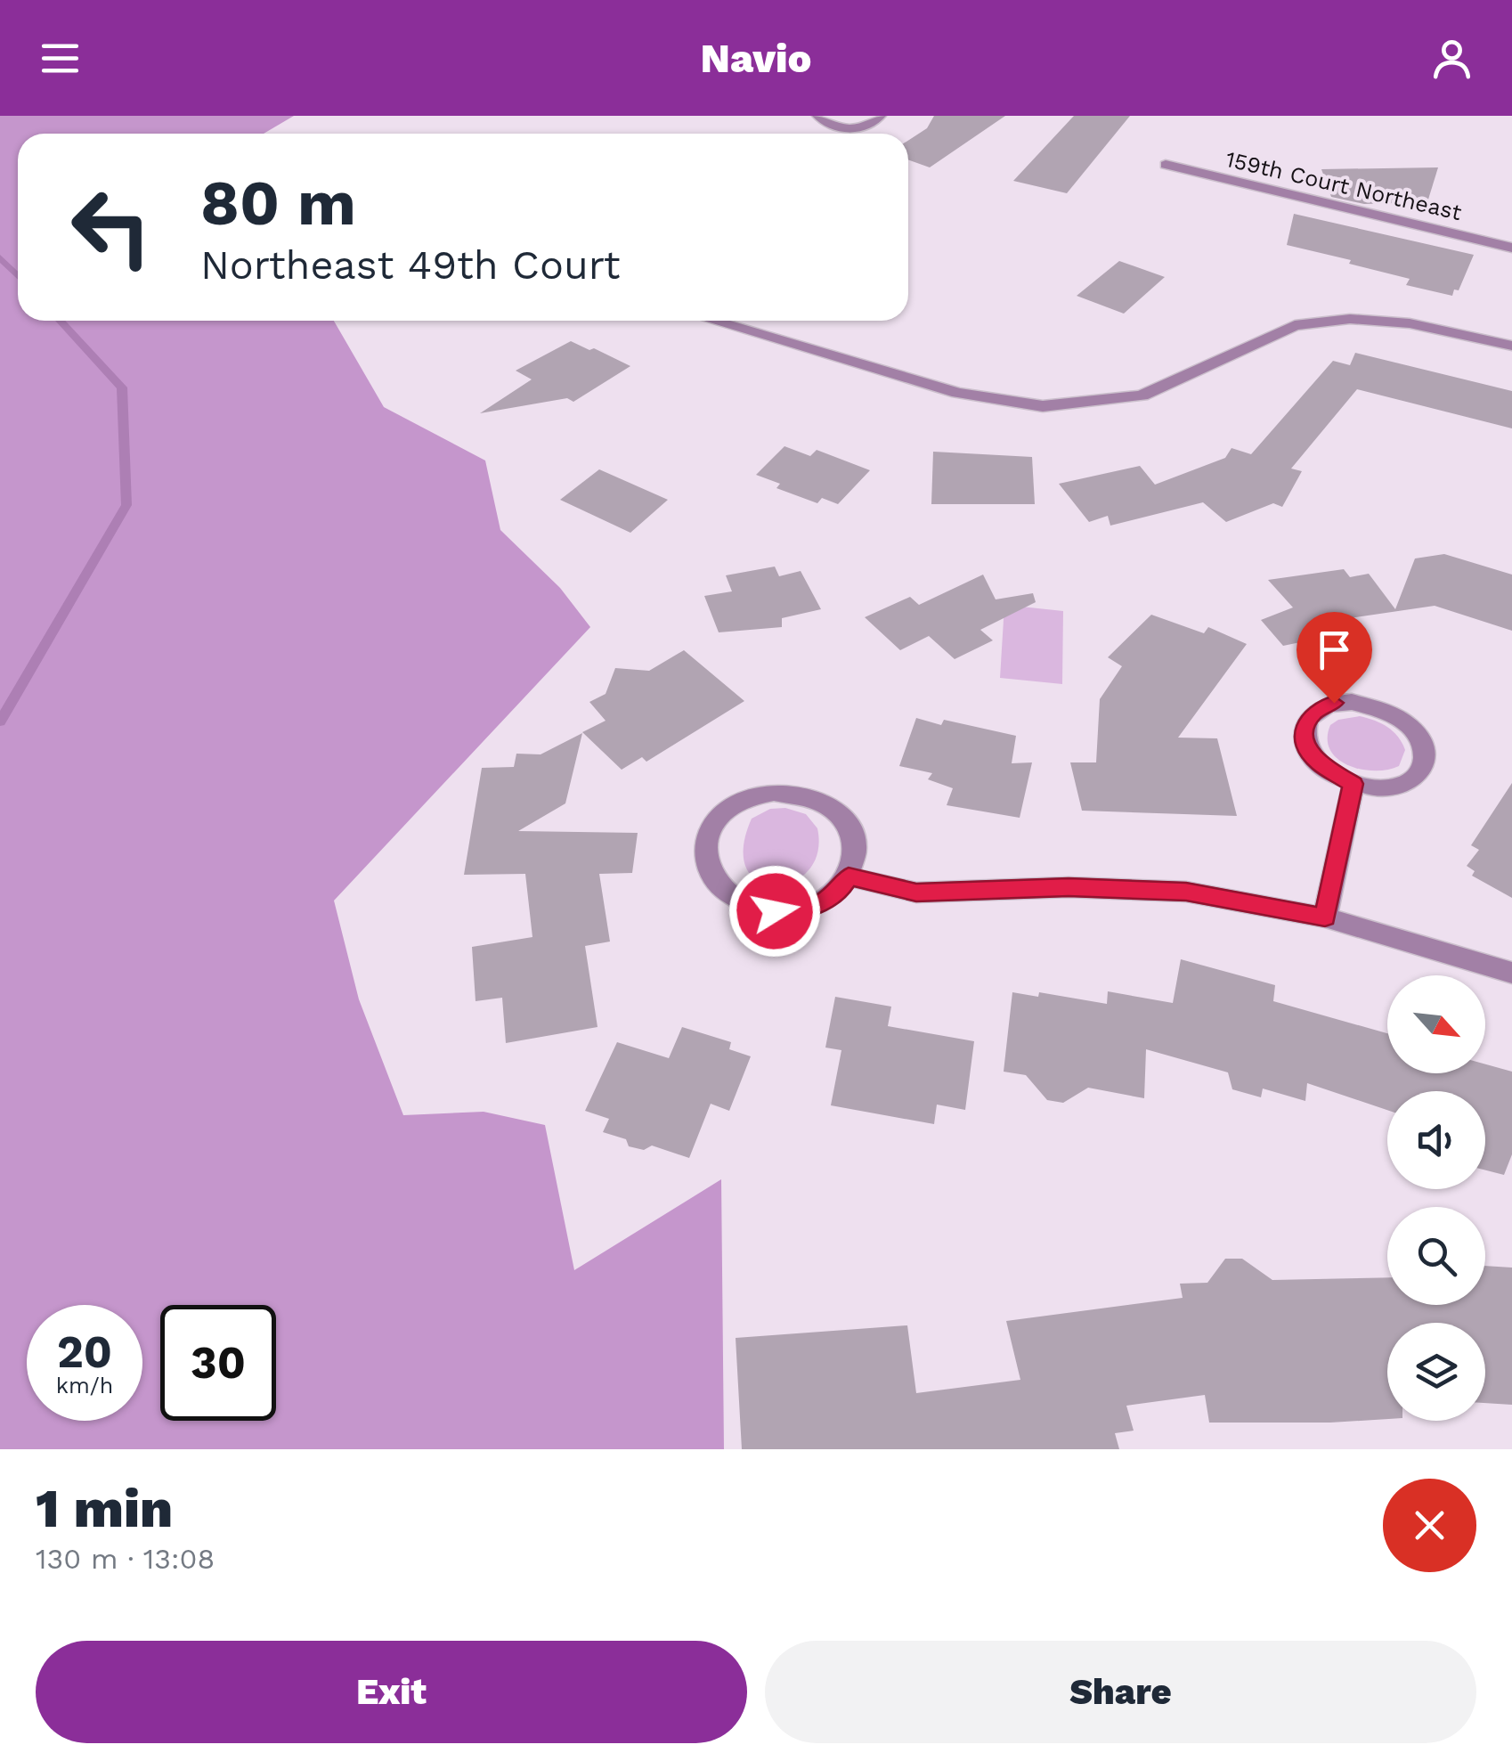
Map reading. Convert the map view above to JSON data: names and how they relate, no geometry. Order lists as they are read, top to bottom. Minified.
{"streets":{"street":["159th Court Northeast"]},"north":"bottom right","page":{"header":"Navio","turn":["80 m","Northeast 49th Court"],"speed":"20 km/h","limit":"30","heading":["1 min","130 m · 13:08"],"buttons":["Exit","Share"]}}
